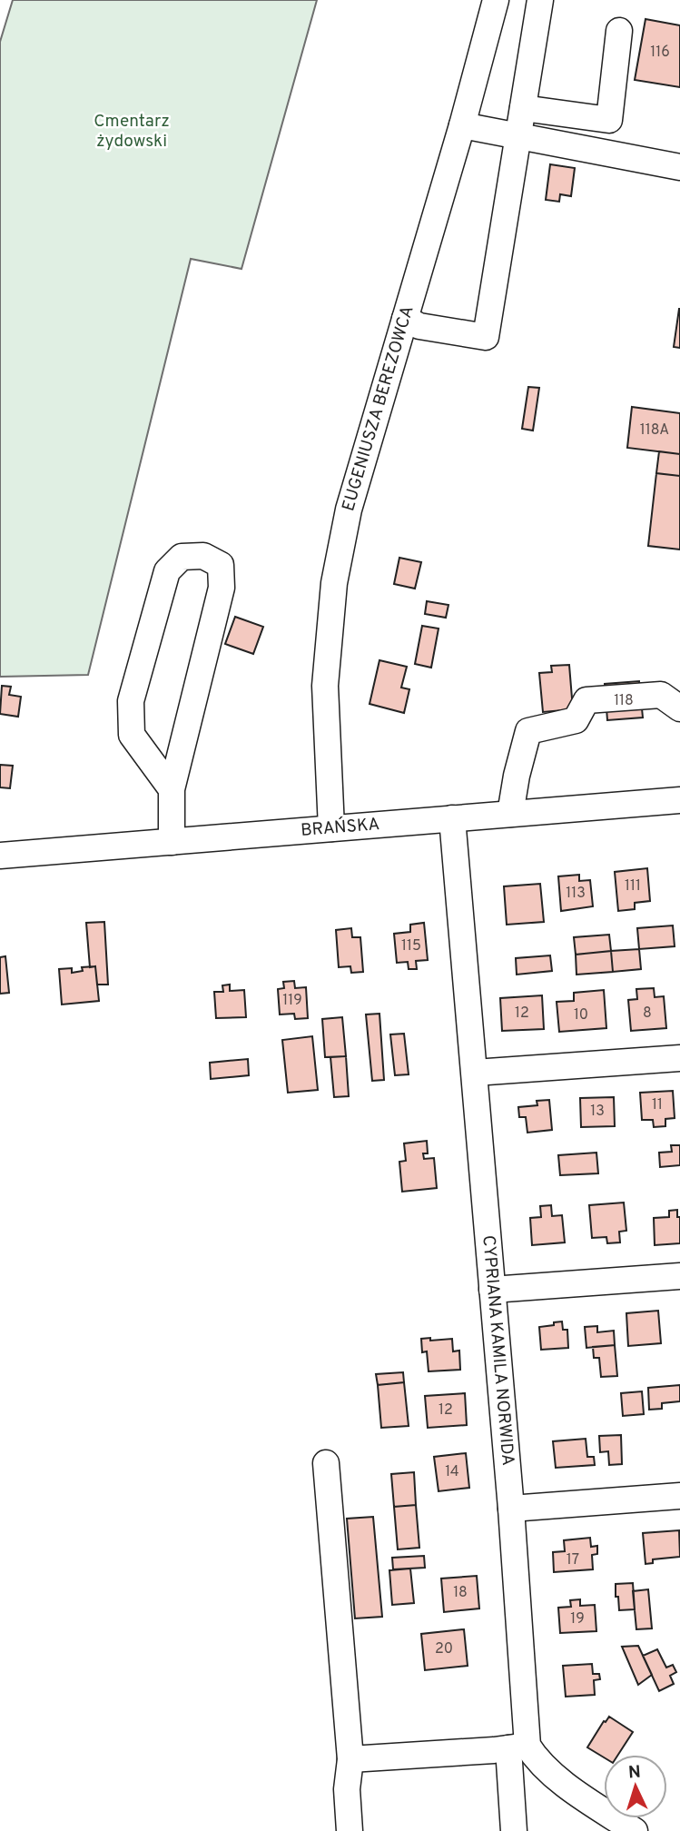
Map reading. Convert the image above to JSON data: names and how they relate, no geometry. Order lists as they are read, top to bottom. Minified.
{"streets":{"street":["EUGENIUSZA BEREZOWCA","BRAŃSKA","CYPRIANA KAMILA NORWIDA"]},"crossings":[["EUGENIUSZA BEREZOWCA","BRAŃSKA"],["BRAŃSKA","CYPRIANA KAMILA NORWIDA"]],"parks":["Cmentarz żydowski"],"house_numbers":["116","118A","118","111","113","115","119","12","8","10","11","13","12","14","17","18","19","20"],"north":"top"}
